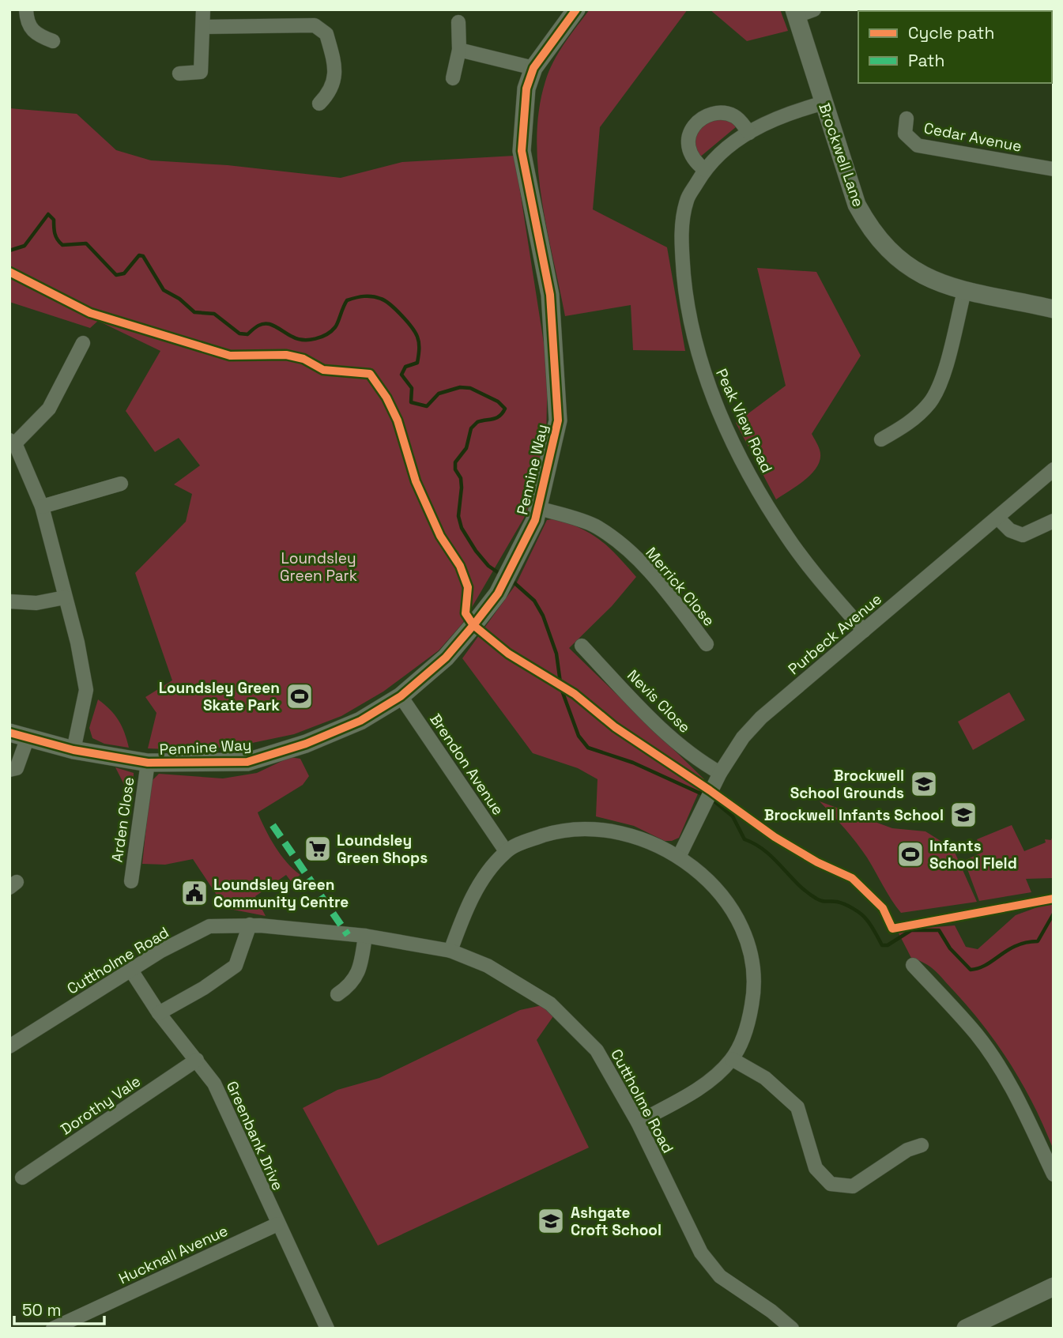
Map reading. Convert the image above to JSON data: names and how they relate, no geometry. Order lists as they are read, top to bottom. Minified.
{"streets":{"street":["Cedar Avenue","Brockwell Lane","Peak View Road","Pennine Way","Merrick Close","Purbeck Avenue","Nevis Close","Brendon Avenue","Arden Close","Cuttholme Road","Dorothy Vale","Greenbank Drive","Hucknall Avenue"]},"crossings":[["Brockwell Lane","Peak View Road"],["Peak View Road","Purbeck Avenue"],["Pennine Way","Merrick Close"],["Pennine Way","Brendon Avenue"],["Pennine Way","Arden Close"],["Purbeck Avenue","Nevis Close"],["Cuttholme Road","Greenbank Drive"],["Dorothy Vale","Greenbank Drive"],["Greenbank Drive","Hucknall Avenue"]],"parks":["Loundsley Green Park"],"places":{"sports":["Loundsley Green Skate Park","Infants School FIeld"],"school or university":["Brockwell School Grounds","Brockwell Infants School","Ashgate Croft School"],"supermarket":["Loundsley Green Shops"],"public building":["Loundsley Green Community Centre"]},"legend":["Cycle path","Path"],"scale_bar":"50 m"}
